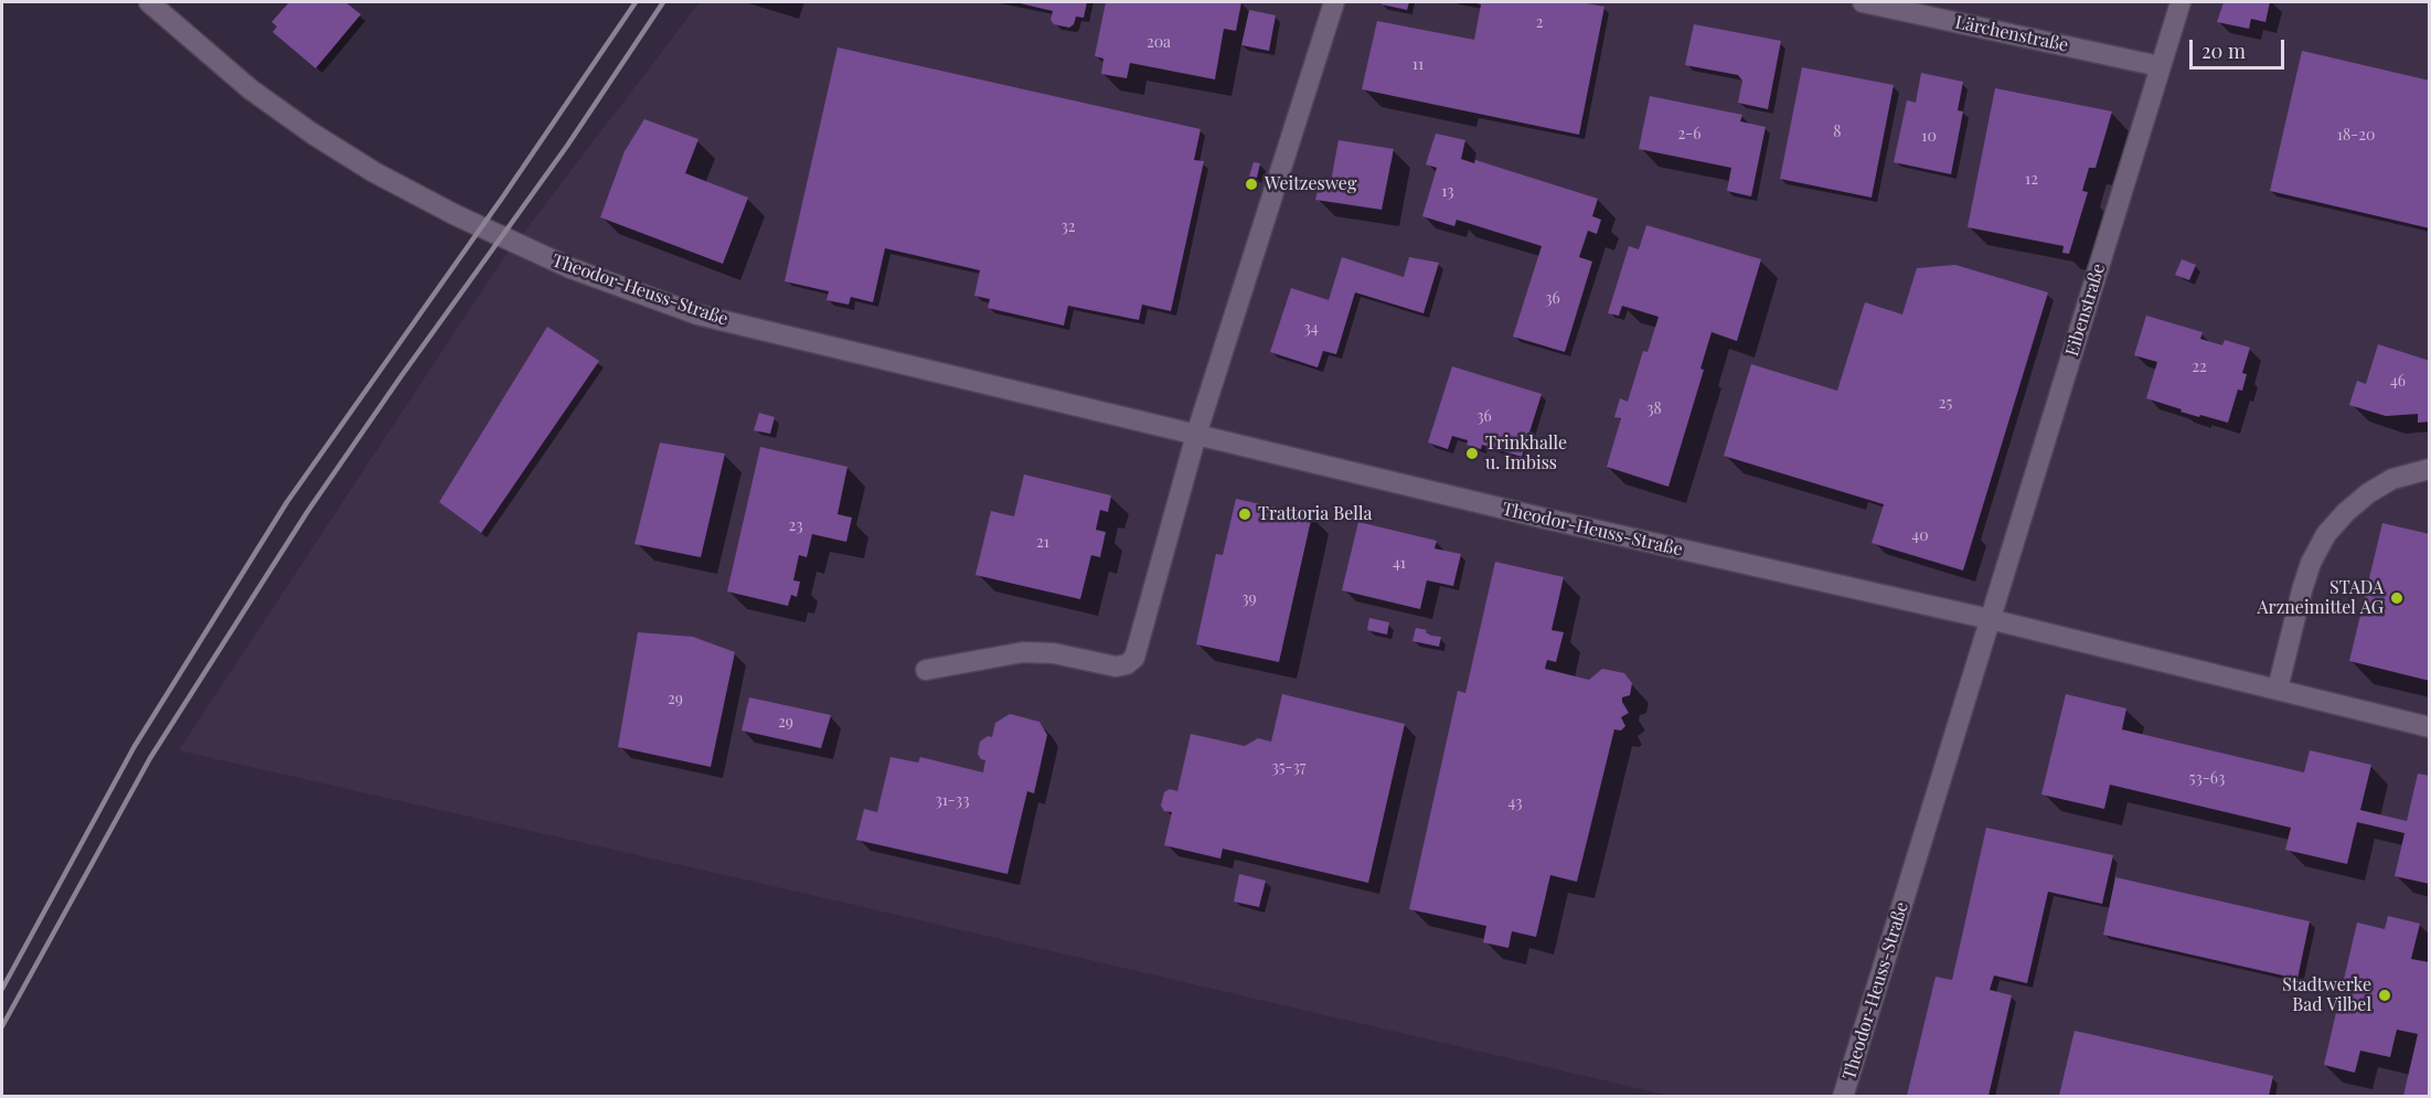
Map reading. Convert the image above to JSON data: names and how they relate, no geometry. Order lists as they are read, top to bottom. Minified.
{"streets":{"street":["Lärchenstraße","Theodor-Heuss-Straße","Eibenstraße"]},"crossings":[["Lärchenstraße","Eibenstraße"],["Theodor-Heuss-Straße","Eibenstraße"]],"places":["Weitzesweg","Trinkhalle u. Imbiss","Trattoria Bella","STADA Arzneimittel AG","Stadtwerke Bad Vilbel"],"house_numbers":["2","20a","11","8","2-6","18-20","10","12","13","32","36","34","22","46","25","38","36","23","40","21","41","39","29","29","35-37","53-63","31-33","43"],"scale_bar":"20 m"}
